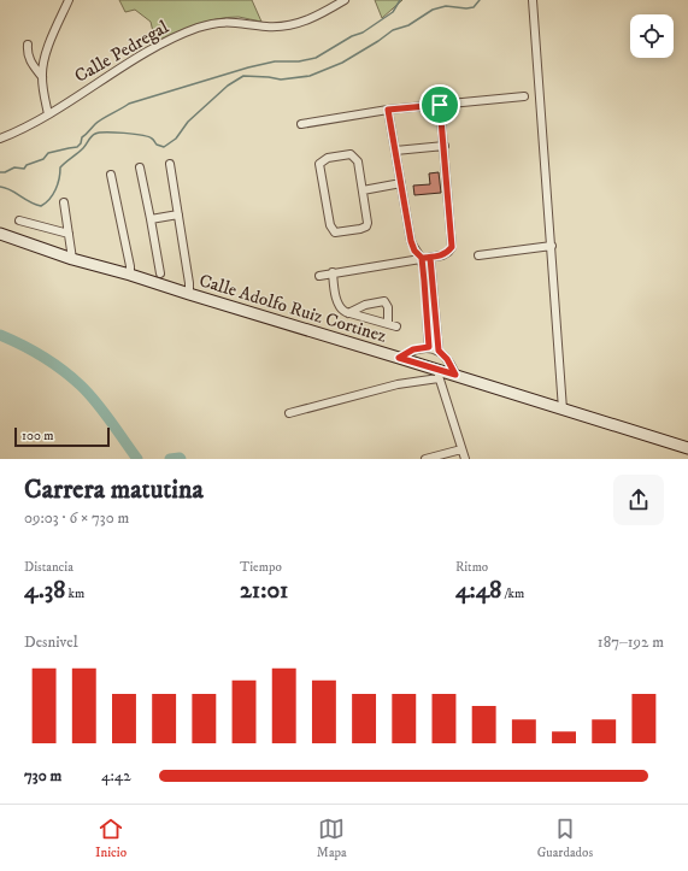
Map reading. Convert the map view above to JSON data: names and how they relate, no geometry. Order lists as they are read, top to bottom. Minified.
{"streets":{"main road":["Calle Adolfo Ruiz Cortinez"],"street":["Calle Pedregal"]},"scale_bar":"100 m","page":{"scale":"100 m","heading":["Carrera matutina","09:03 · 6 × 730 m"],"stats":[["Distancia","4.38 km"],["Tiempo","21:01"],["Ritmo","4:48 /km"]],"chart":["Desnivel","187–192 m"],"list":[{"name":"730 m","note":"4:42"}],"tabs":["Inicio","Mapa","Guardados"]}}
